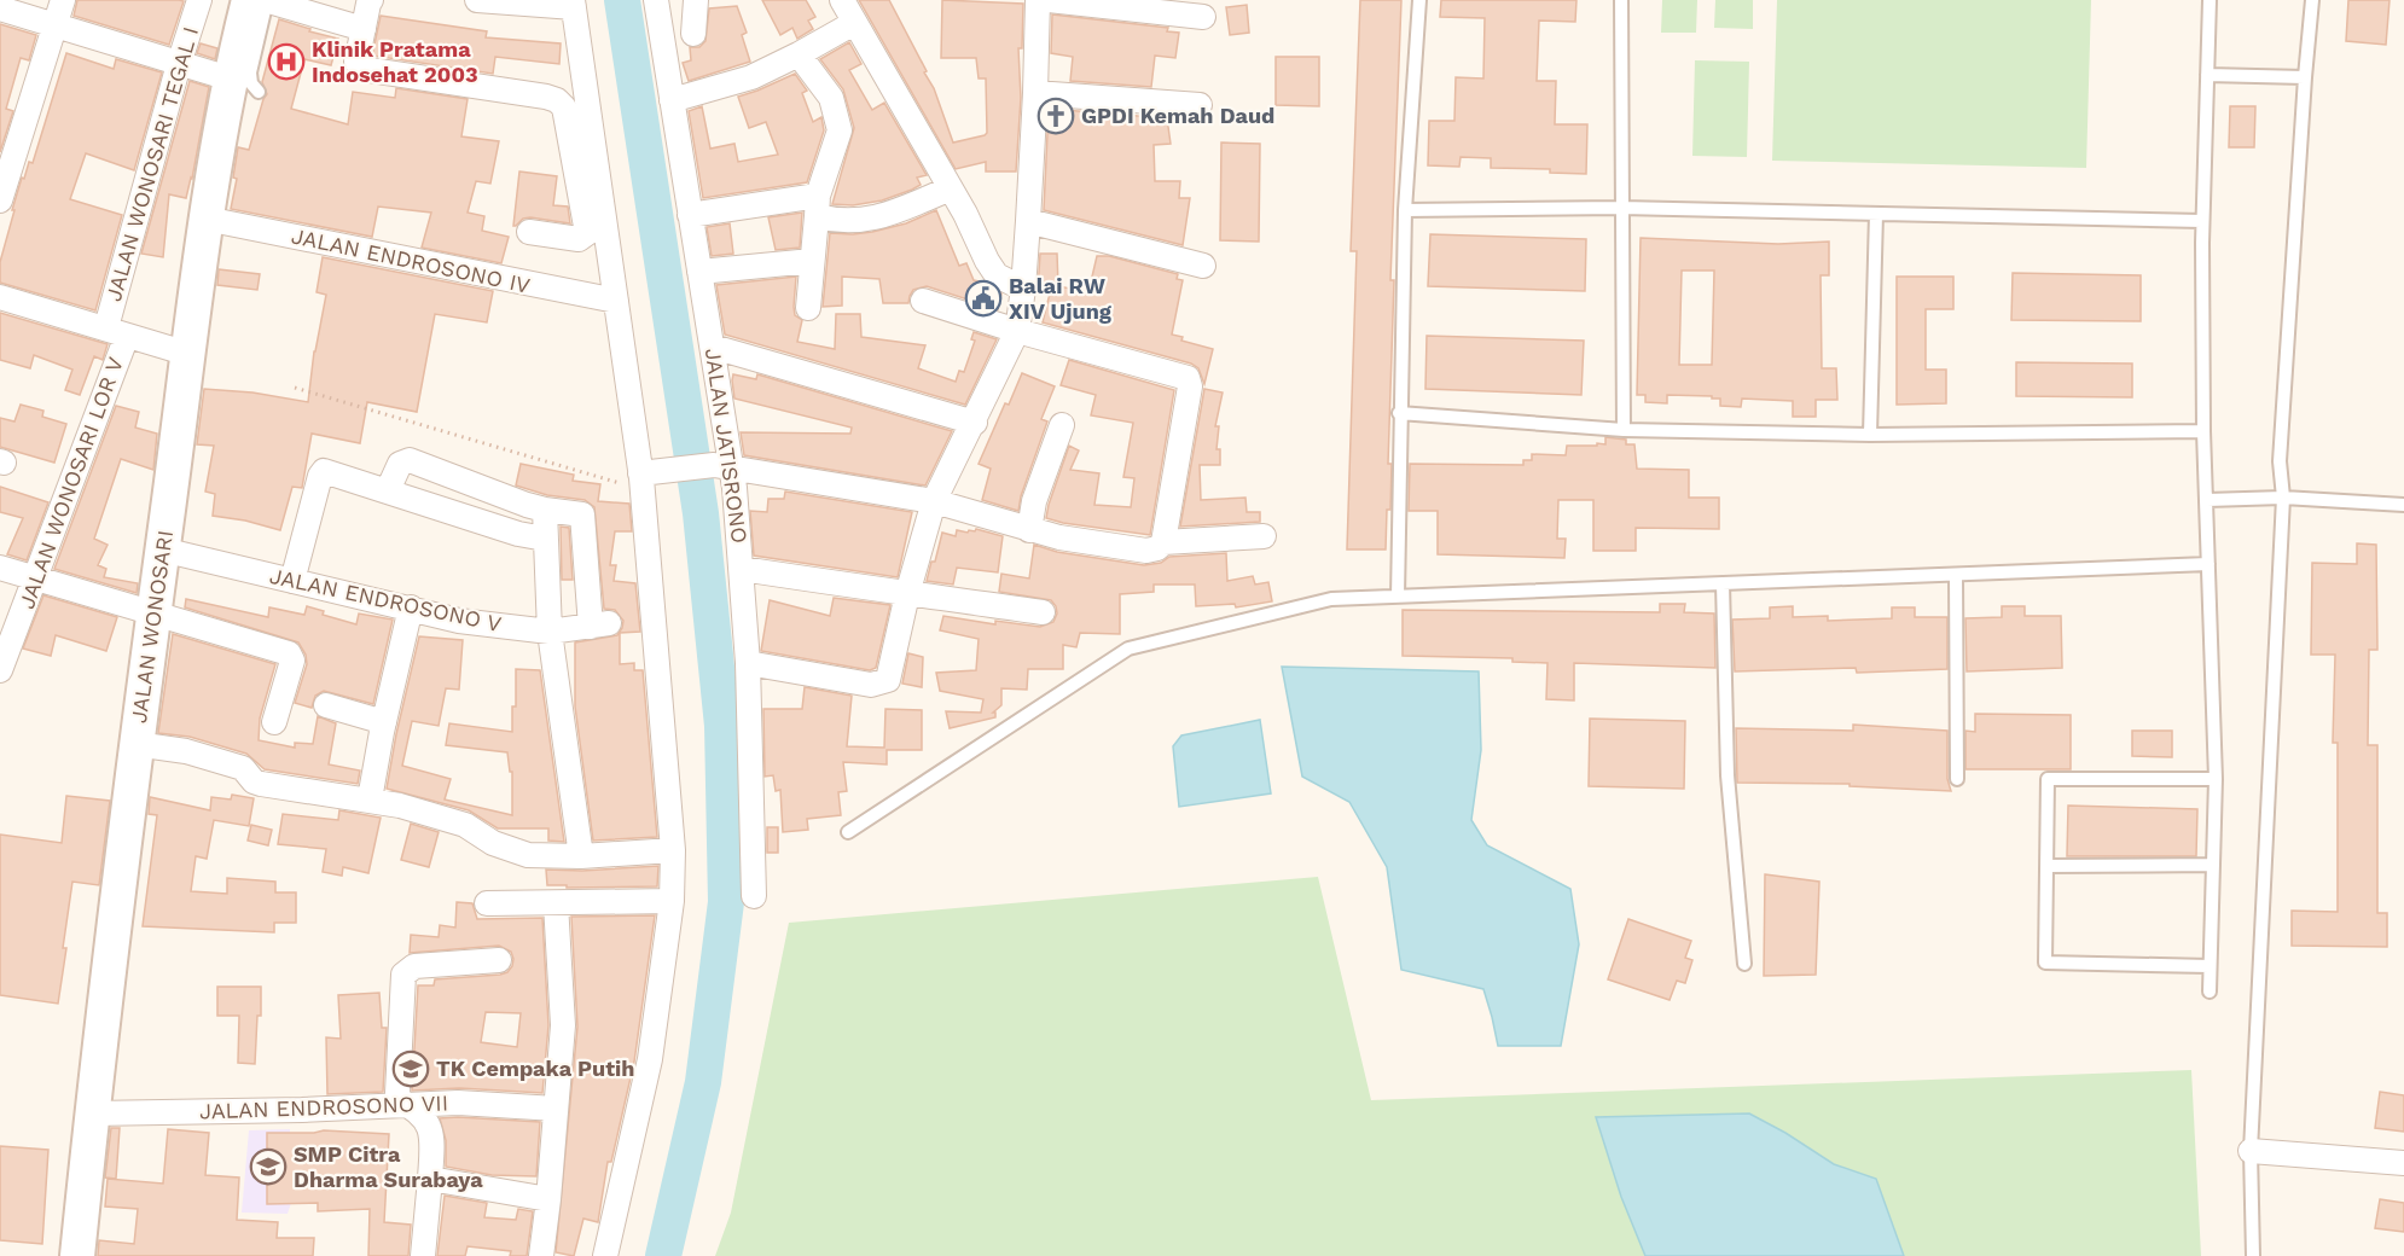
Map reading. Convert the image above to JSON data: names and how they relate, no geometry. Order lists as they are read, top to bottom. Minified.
{"streets":{"main road":["JALAN WONOSARI"],"street":["JALAN WONOSARI TEGAL I","JALAN ENDROSONO IV","JALAN JATISRONO","JALAN WONOSARI LOR V","JALAN ENDROSONO V","JALAN ENDROSONO VII"]},"crossings":[["JALAN WONOSARI TEGAL I","JALAN WONOSARI LOR V"],["JALAN ENDROSONO IV","JALAN WONOSARI"],["JALAN ENDROSONO V","JALAN WONOSARI"],["JALAN WONOSARI","JALAN ENDROSONO VII"]],"places":{"hospital":["Klinik Pratama Indosehat 2003"],"church":["GPDI Kemah Daud"],"public building":["Balai RW XIV Ujung"],"school or university":["TK Cempaka Putih","SMP Citra Dharma Surabaya"]}}
